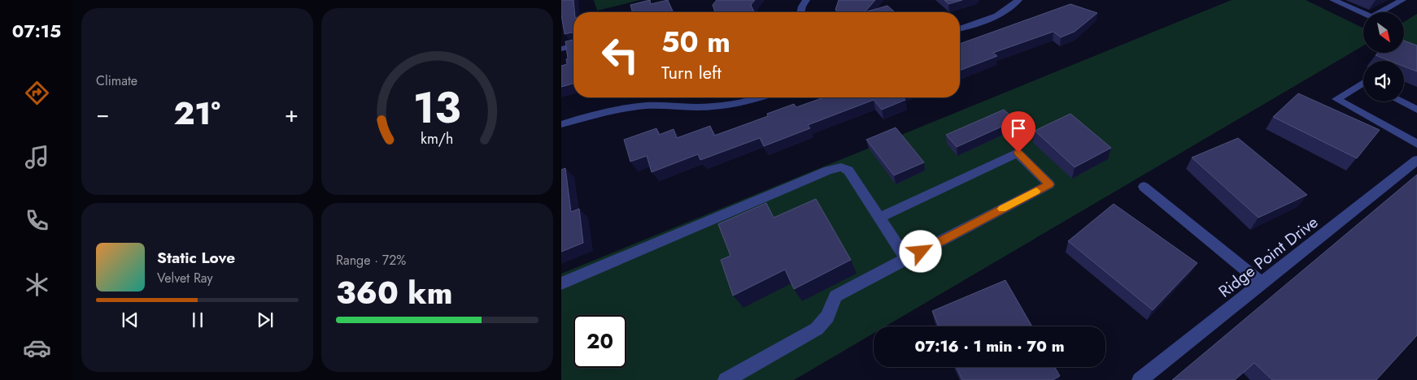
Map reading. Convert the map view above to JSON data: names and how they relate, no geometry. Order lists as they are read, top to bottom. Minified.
{"streets":{"street":["Ridge Point Drive"]},"north":"bottom right","page":{"tabs":"07:15","tile":["Climate",["Range · 72%","360 km"]],"turn":["50 m","Turn left"],"heat":["−","21°","+"],"song":["Static Love","Velvet Ray"],"limit":"20","trip":"07:16 · 1 min · 70 m","gauge":["13","km/h"]}}
